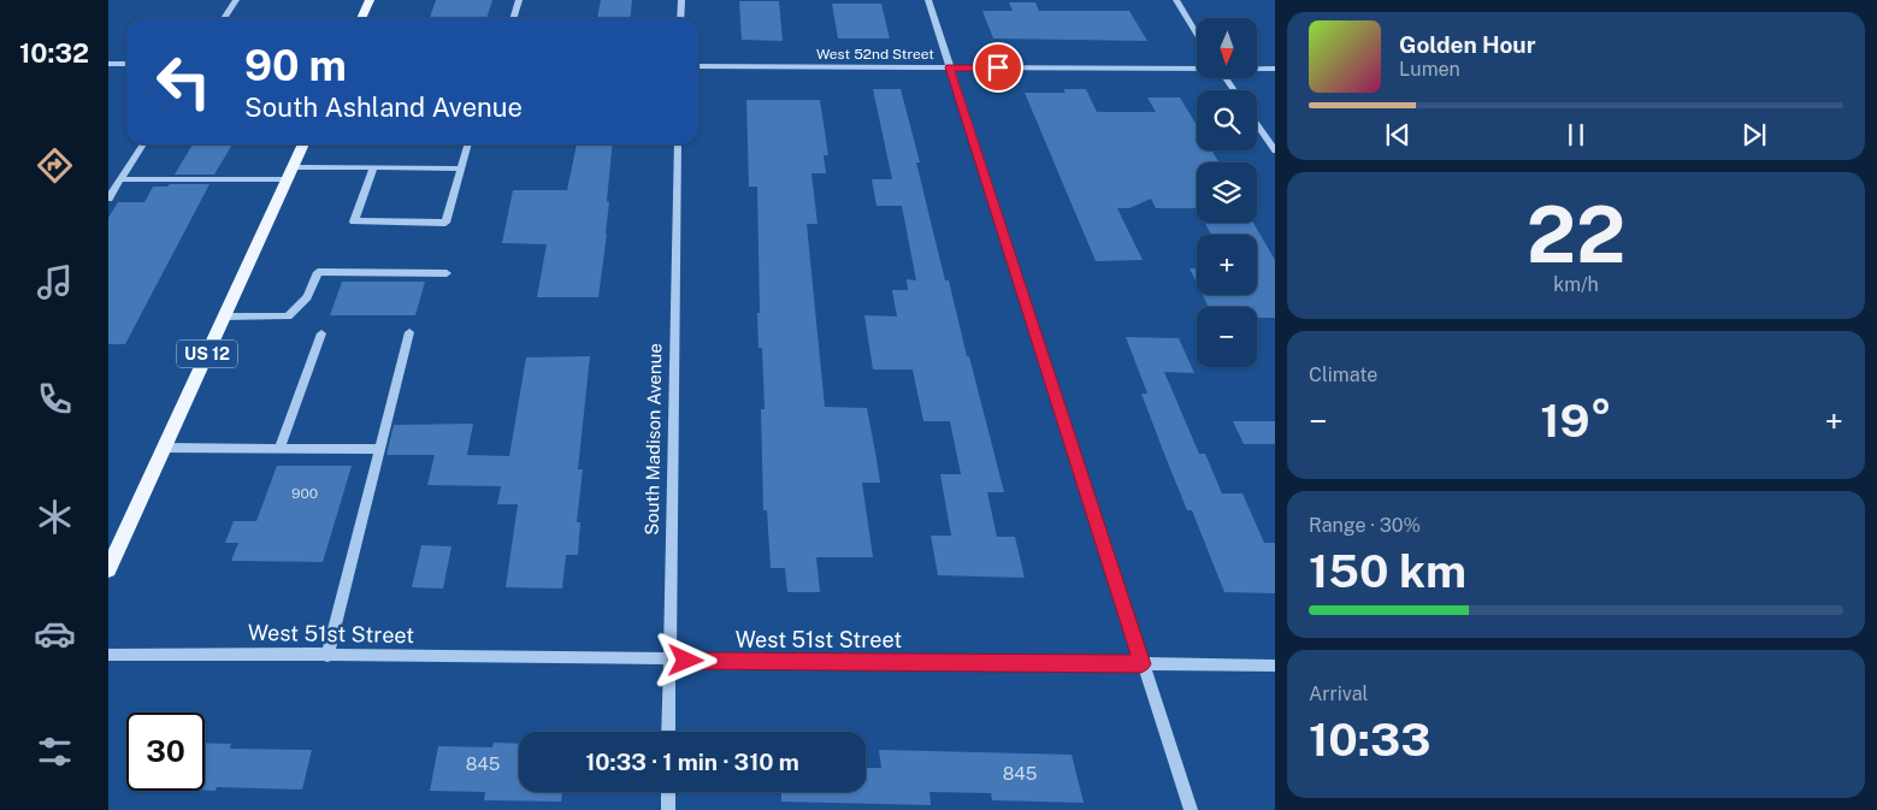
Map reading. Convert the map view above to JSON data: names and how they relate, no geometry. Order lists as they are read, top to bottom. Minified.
{"streets":{"main road":["US 12"],"street":["West 52nd Street","South Madison Avenue","West 51st Street"]},"crossings":[["South Madison Avenue","West 51st Street"]],"house_numbers":["900","845","845"],"north":"bottom","page":{"tabs":"10:32","map_buttons":["+","−"],"turn":["90 m","South Ashland Avenue"],"song":["Golden Hour","Lumen"],"tile":[["22","km/h"],"Climate",["Range · 30%","150 km"],["Arrival","10:33"]],"heat":["−","19°","+"],"limit":"30","trip":"10:33 · 1 min · 310 m"}}
